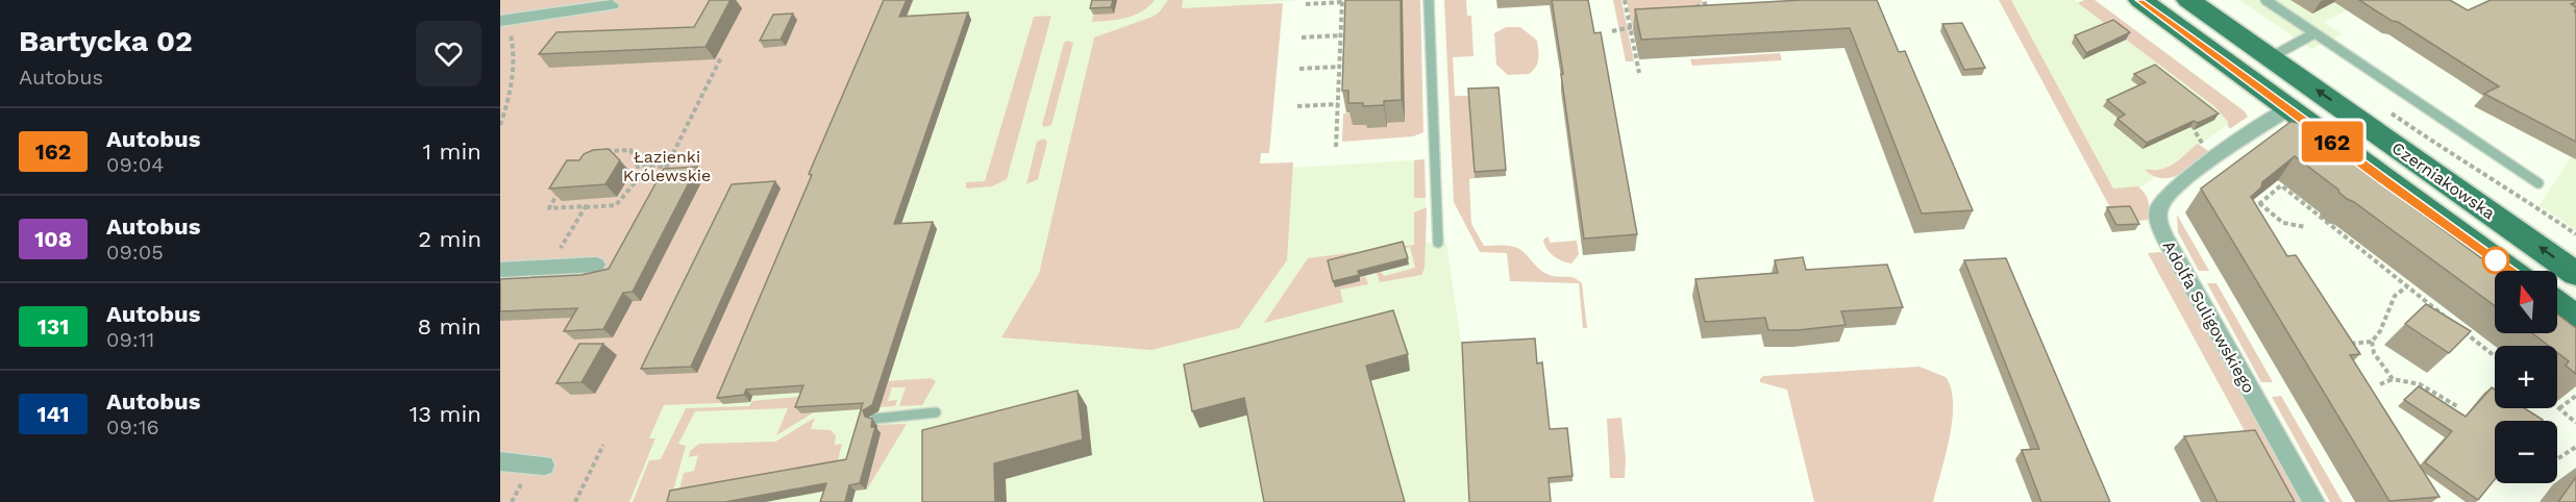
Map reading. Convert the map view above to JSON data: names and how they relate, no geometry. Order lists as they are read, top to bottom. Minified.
{"streets":{"main road":["Czerniakowska"],"street":["Adolfa Suligowskiego"]},"crossings":[["Czerniakowska","Adolfa Suligowskiego"]],"parks":["Łazienki Królewskie"],"lines":["bus line 162"],"north":"top","page":{"heading":["Bartycka 02","Autobus"],"on_map":"162","list":[{"mark":"162","name":"Autobus","note":"09:04","value":"1 min"},{"mark":"108","name":"Autobus","note":"09:05","value":"2 min"},{"mark":"131","name":"Autobus","note":"09:11","value":"8 min"},{"mark":"141","name":"Autobus","note":"09:16","value":"13 min"}],"map_buttons":["+","−"]}}
